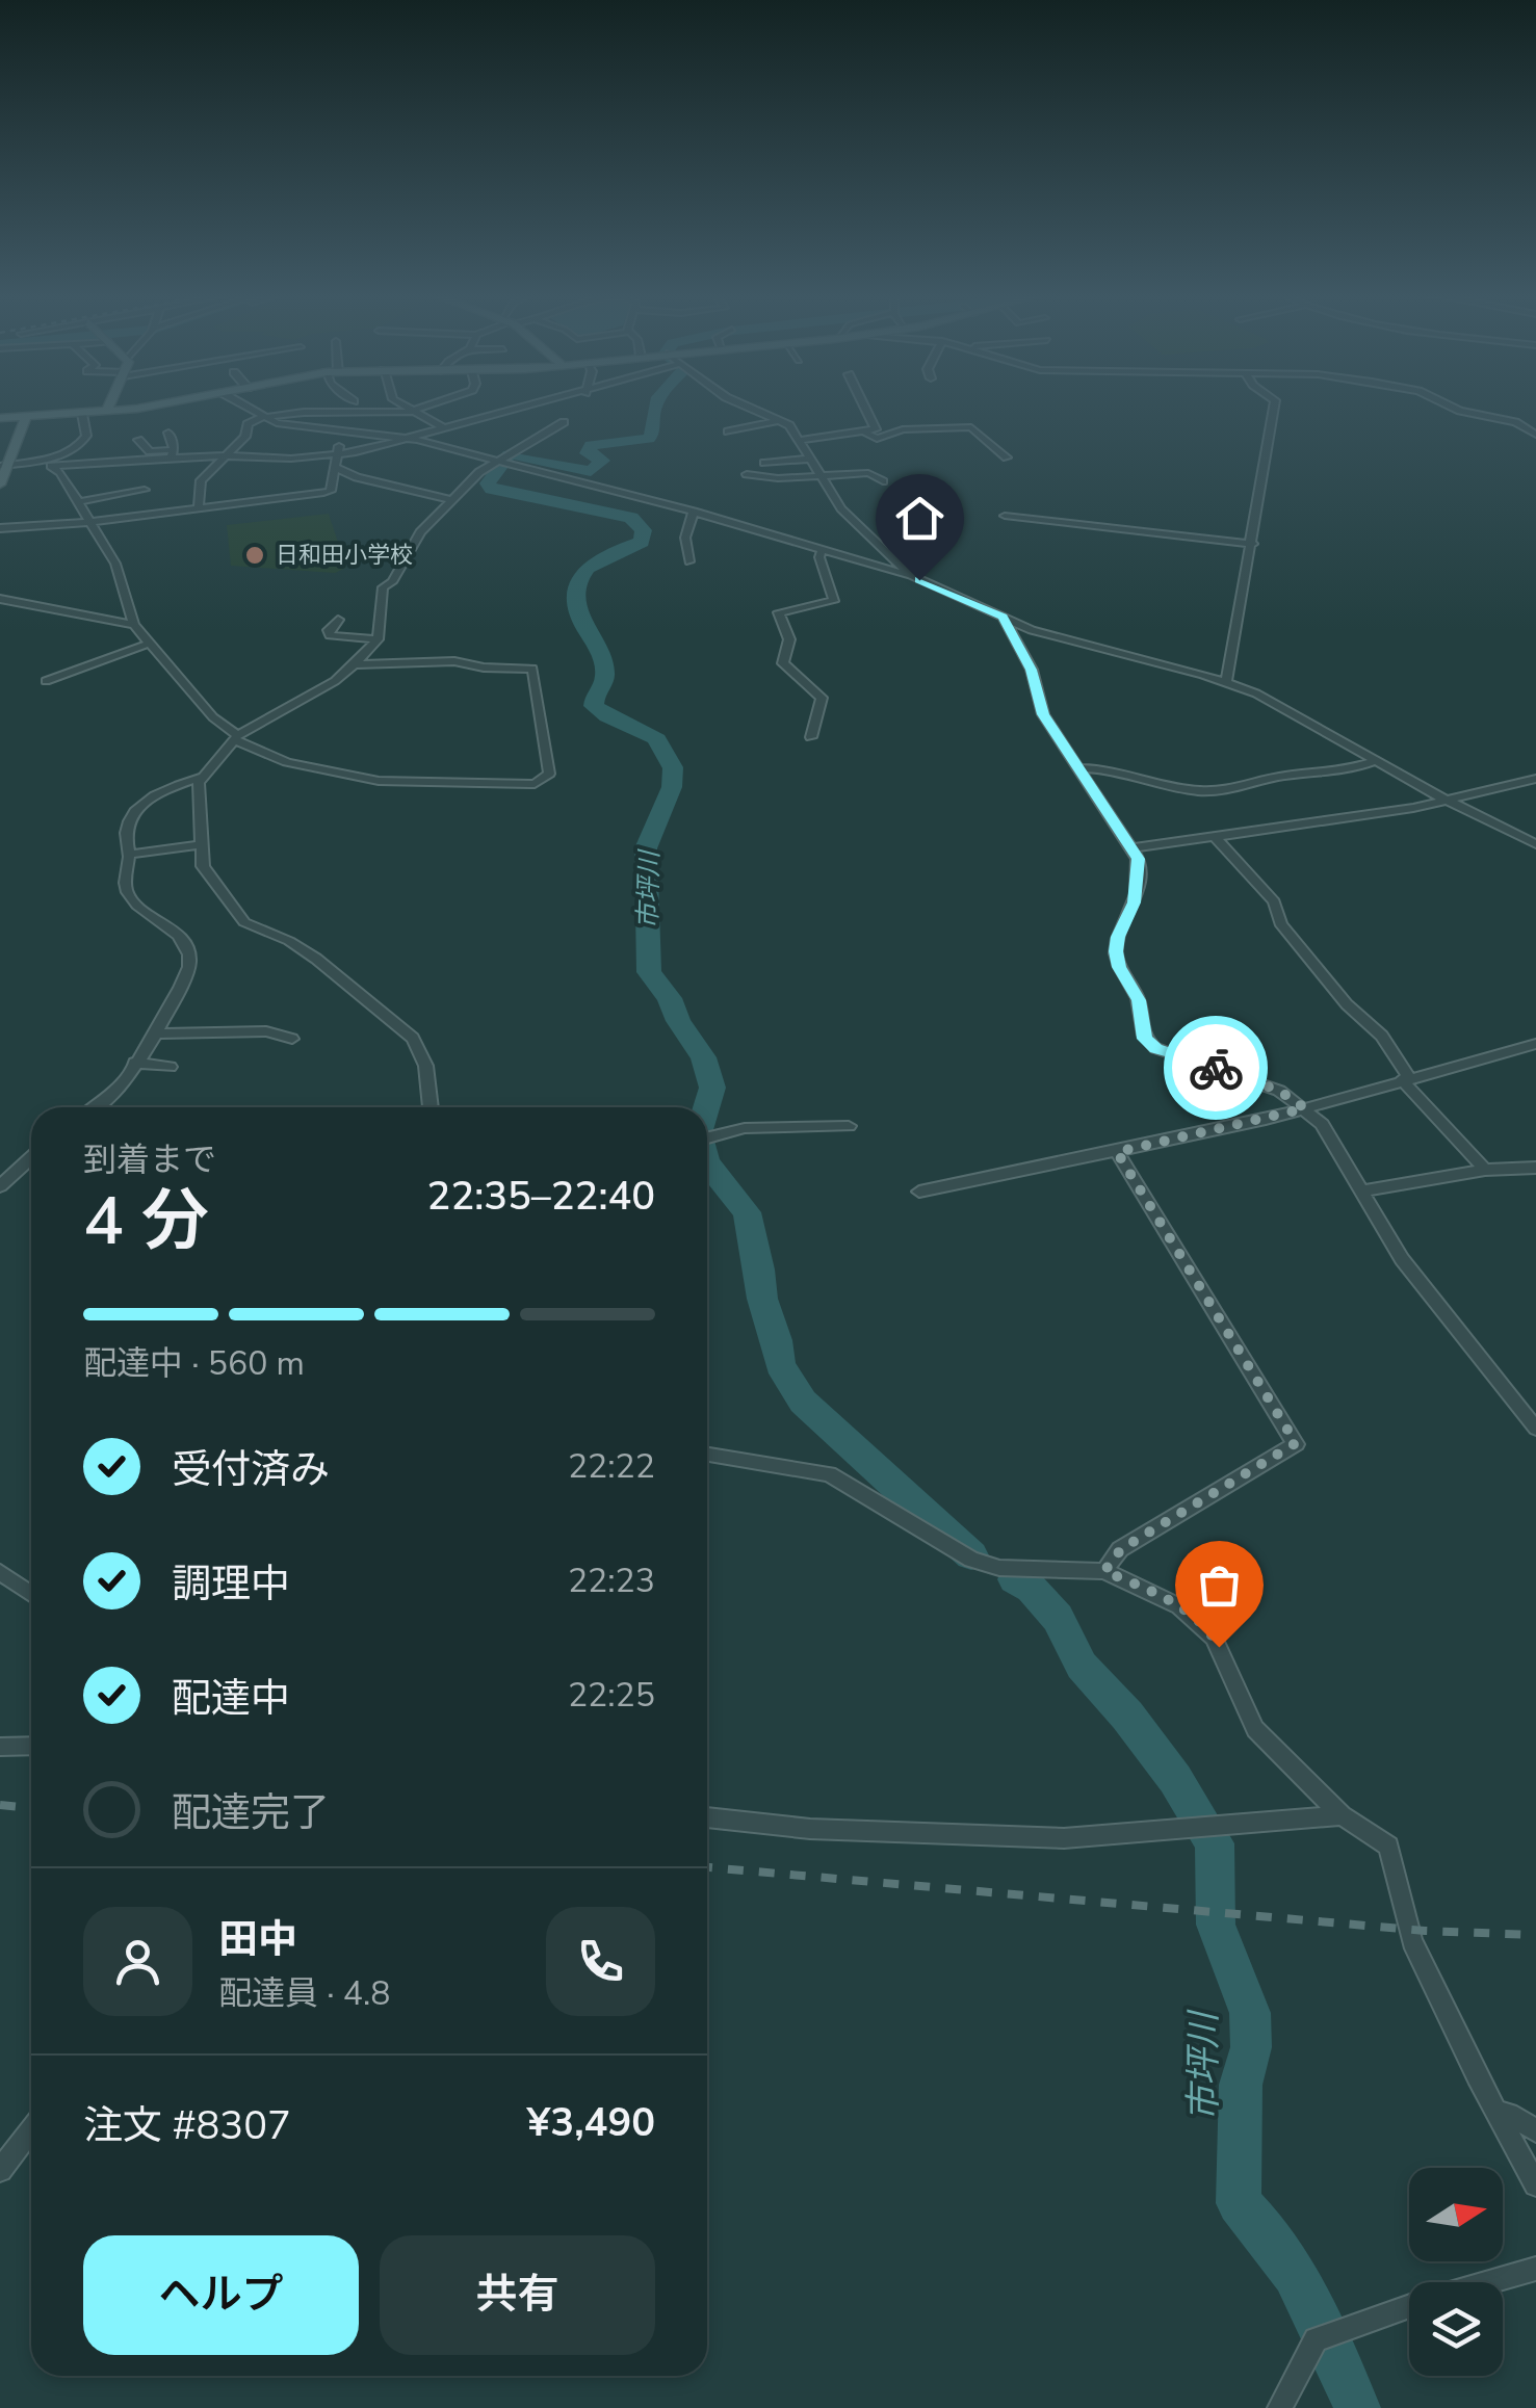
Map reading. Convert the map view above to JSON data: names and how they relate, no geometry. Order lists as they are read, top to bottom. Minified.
{"water":["市坪川"],"places":["日和田小学校"],"north":"right","page":{"heading":["4 分","到着まで","22:35–22:40"],"panel":["田中","配達員 · 4.8","注文 #8307","¥3,490"],"bar":"配達中 · 560 m","list":[["受付済み","22:22"],["調理中","22:23"],["配達中","22:25"],"配達完了"],"buttons":["ヘルプ","共有"]}}
